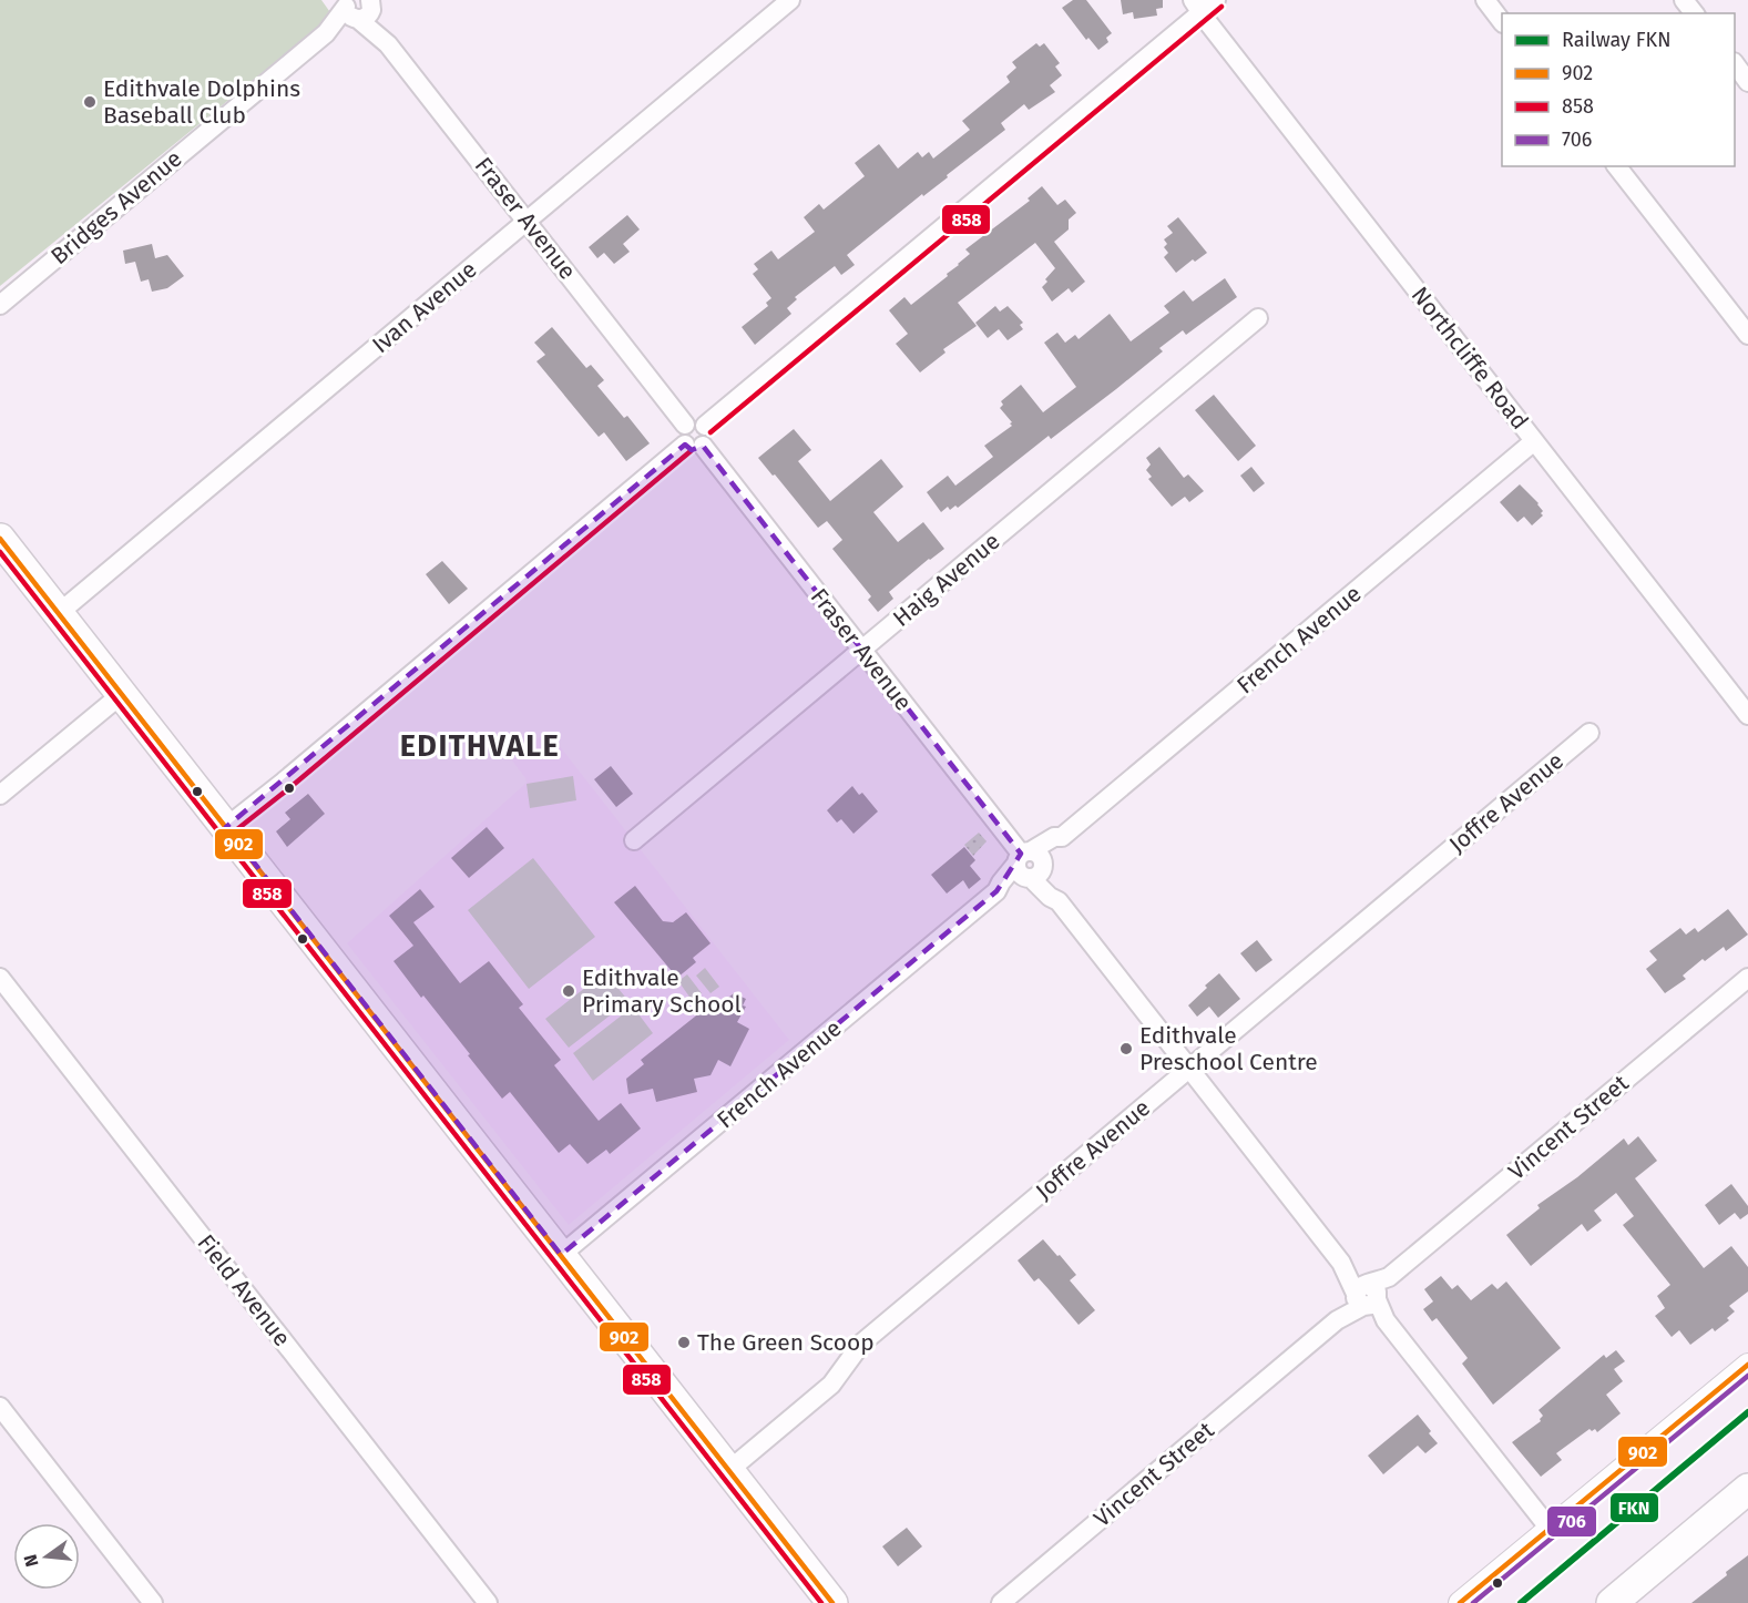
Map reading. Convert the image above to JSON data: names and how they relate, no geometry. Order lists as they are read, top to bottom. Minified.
{"streets":{"street":["Bridges Avenue","Fraser Avenue","Ivan Avenue","Northcliffe Road","Haig Avenue","French Avenue","Joffre Avenue","Vincent Street","Field Avenue"]},"crossings":[["Bridges Avenue","Fraser Avenue"],["Fraser Avenue","Ivan Avenue"],["Fraser Avenue","Haig Avenue"],["Fraser Avenue","French Avenue"],["Fraser Avenue","Joffre Avenue"],["Fraser Avenue","Vincent Street"],["Northcliffe Road","French Avenue"]],"districts":["EDITHVALE"],"places":["Edithvale Dolphins Baseball Club","Edithvale Primary School","Edithvale Preschool Centre","The Green Scoop"],"lines":["transit line 858","transit line 902","transit line 706","rail line FKN"],"legend":["Railway FKN","902","858","706"],"north":"left"}
